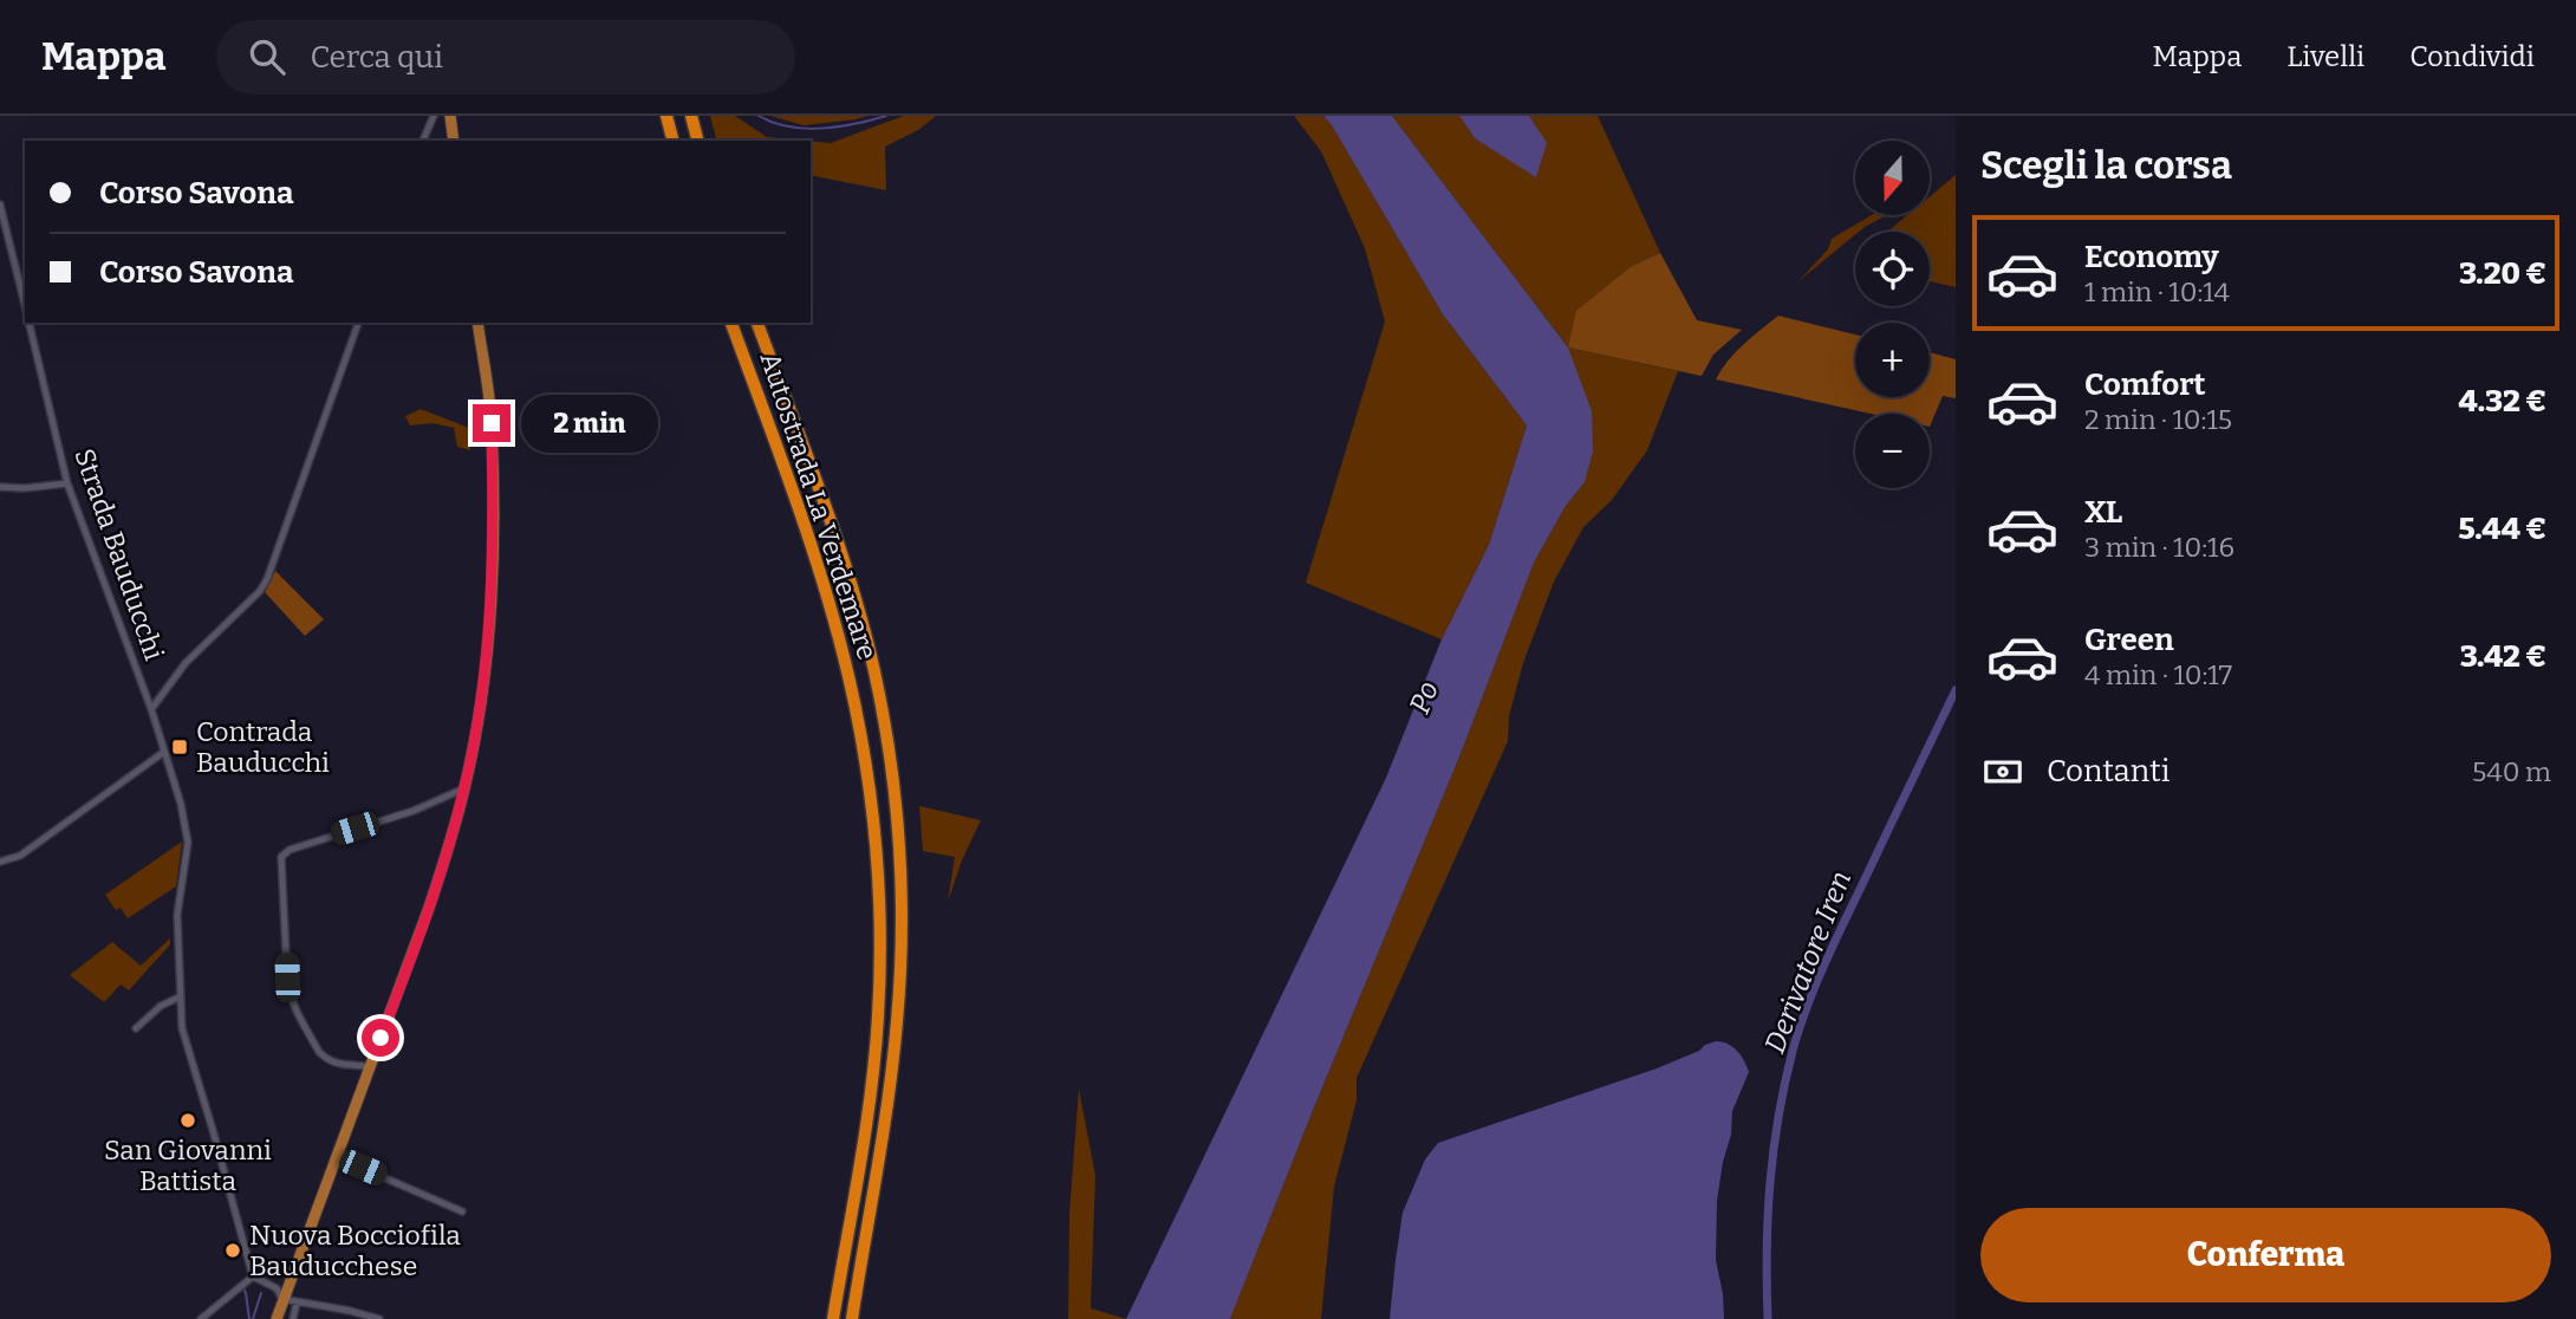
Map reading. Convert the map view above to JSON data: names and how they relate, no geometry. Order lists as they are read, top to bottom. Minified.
{"streets":{"highway":["Autostrada La Verdemare"],"street":["Strada Bauducchi"]},"water":["Po","Derivatore Iren"],"places":{"transit":["Contrada Bauducchi"],"other":["San Giovanni Battista","Nuova Bocciofila Bauducchese"]},"north":"bottom","page":{"header":"Mappa","search":"Cerca qui","nav":["Mappa","Livelli","Condividi"],"heading":"Scegli la corsa","map_buttons":["+","−"],"banner":["Corso Savona","Corso Savona"],"list":[{"name":"Economy","note":"1 min · 10:14","value":"3.20 €"},{"name":"Comfort","note":"2 min · 10:15","value":"4.32 €"},{"name":"XL","note":"3 min · 10:16","value":"5.44 €"},{"name":"Green","note":"4 min · 10:17","value":"3.42 €"}],"bubble":"2 min","pay":["Contanti","540 m"],"buttons":"Conferma"}}
